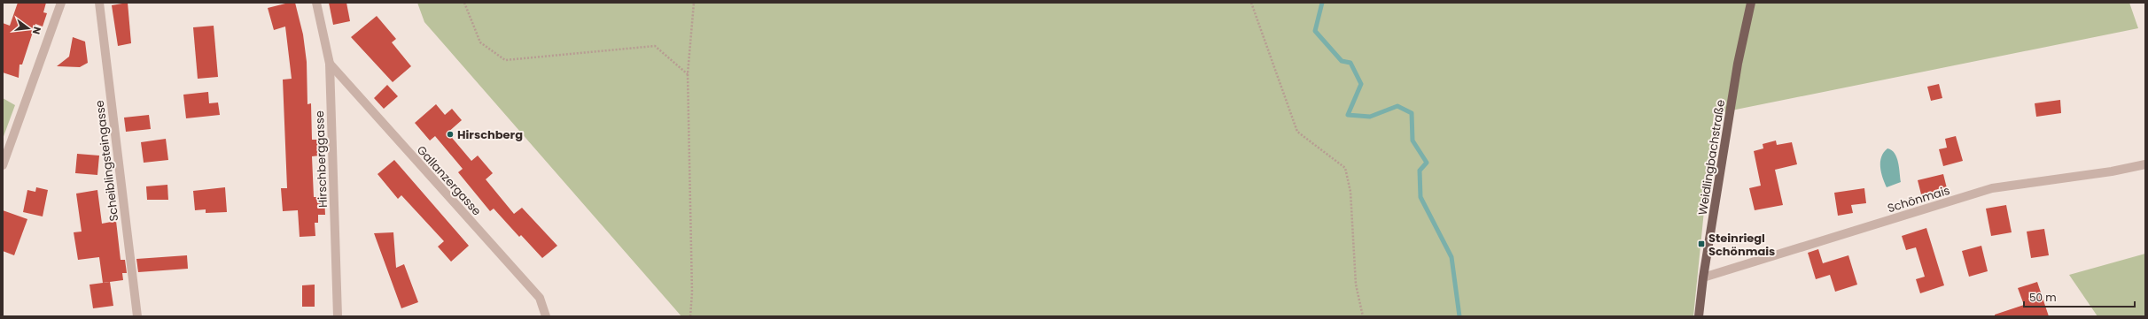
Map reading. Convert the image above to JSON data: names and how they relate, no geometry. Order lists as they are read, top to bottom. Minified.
{"streets":{"main road":["Weidlingbachstraße"],"street":["Hirschberggasse","Scheiblingsteingasse","Gallanzergasse","Schönmais"]},"crossings":[["Weidlingbachstraße","Schönmais"],["Hirschberggasse","Gallanzergasse"]],"places":{"other":["Hirschberg"],"transit":["Steinriegl Schönmais"]},"scale_bar":"50 m","north":"right"}
